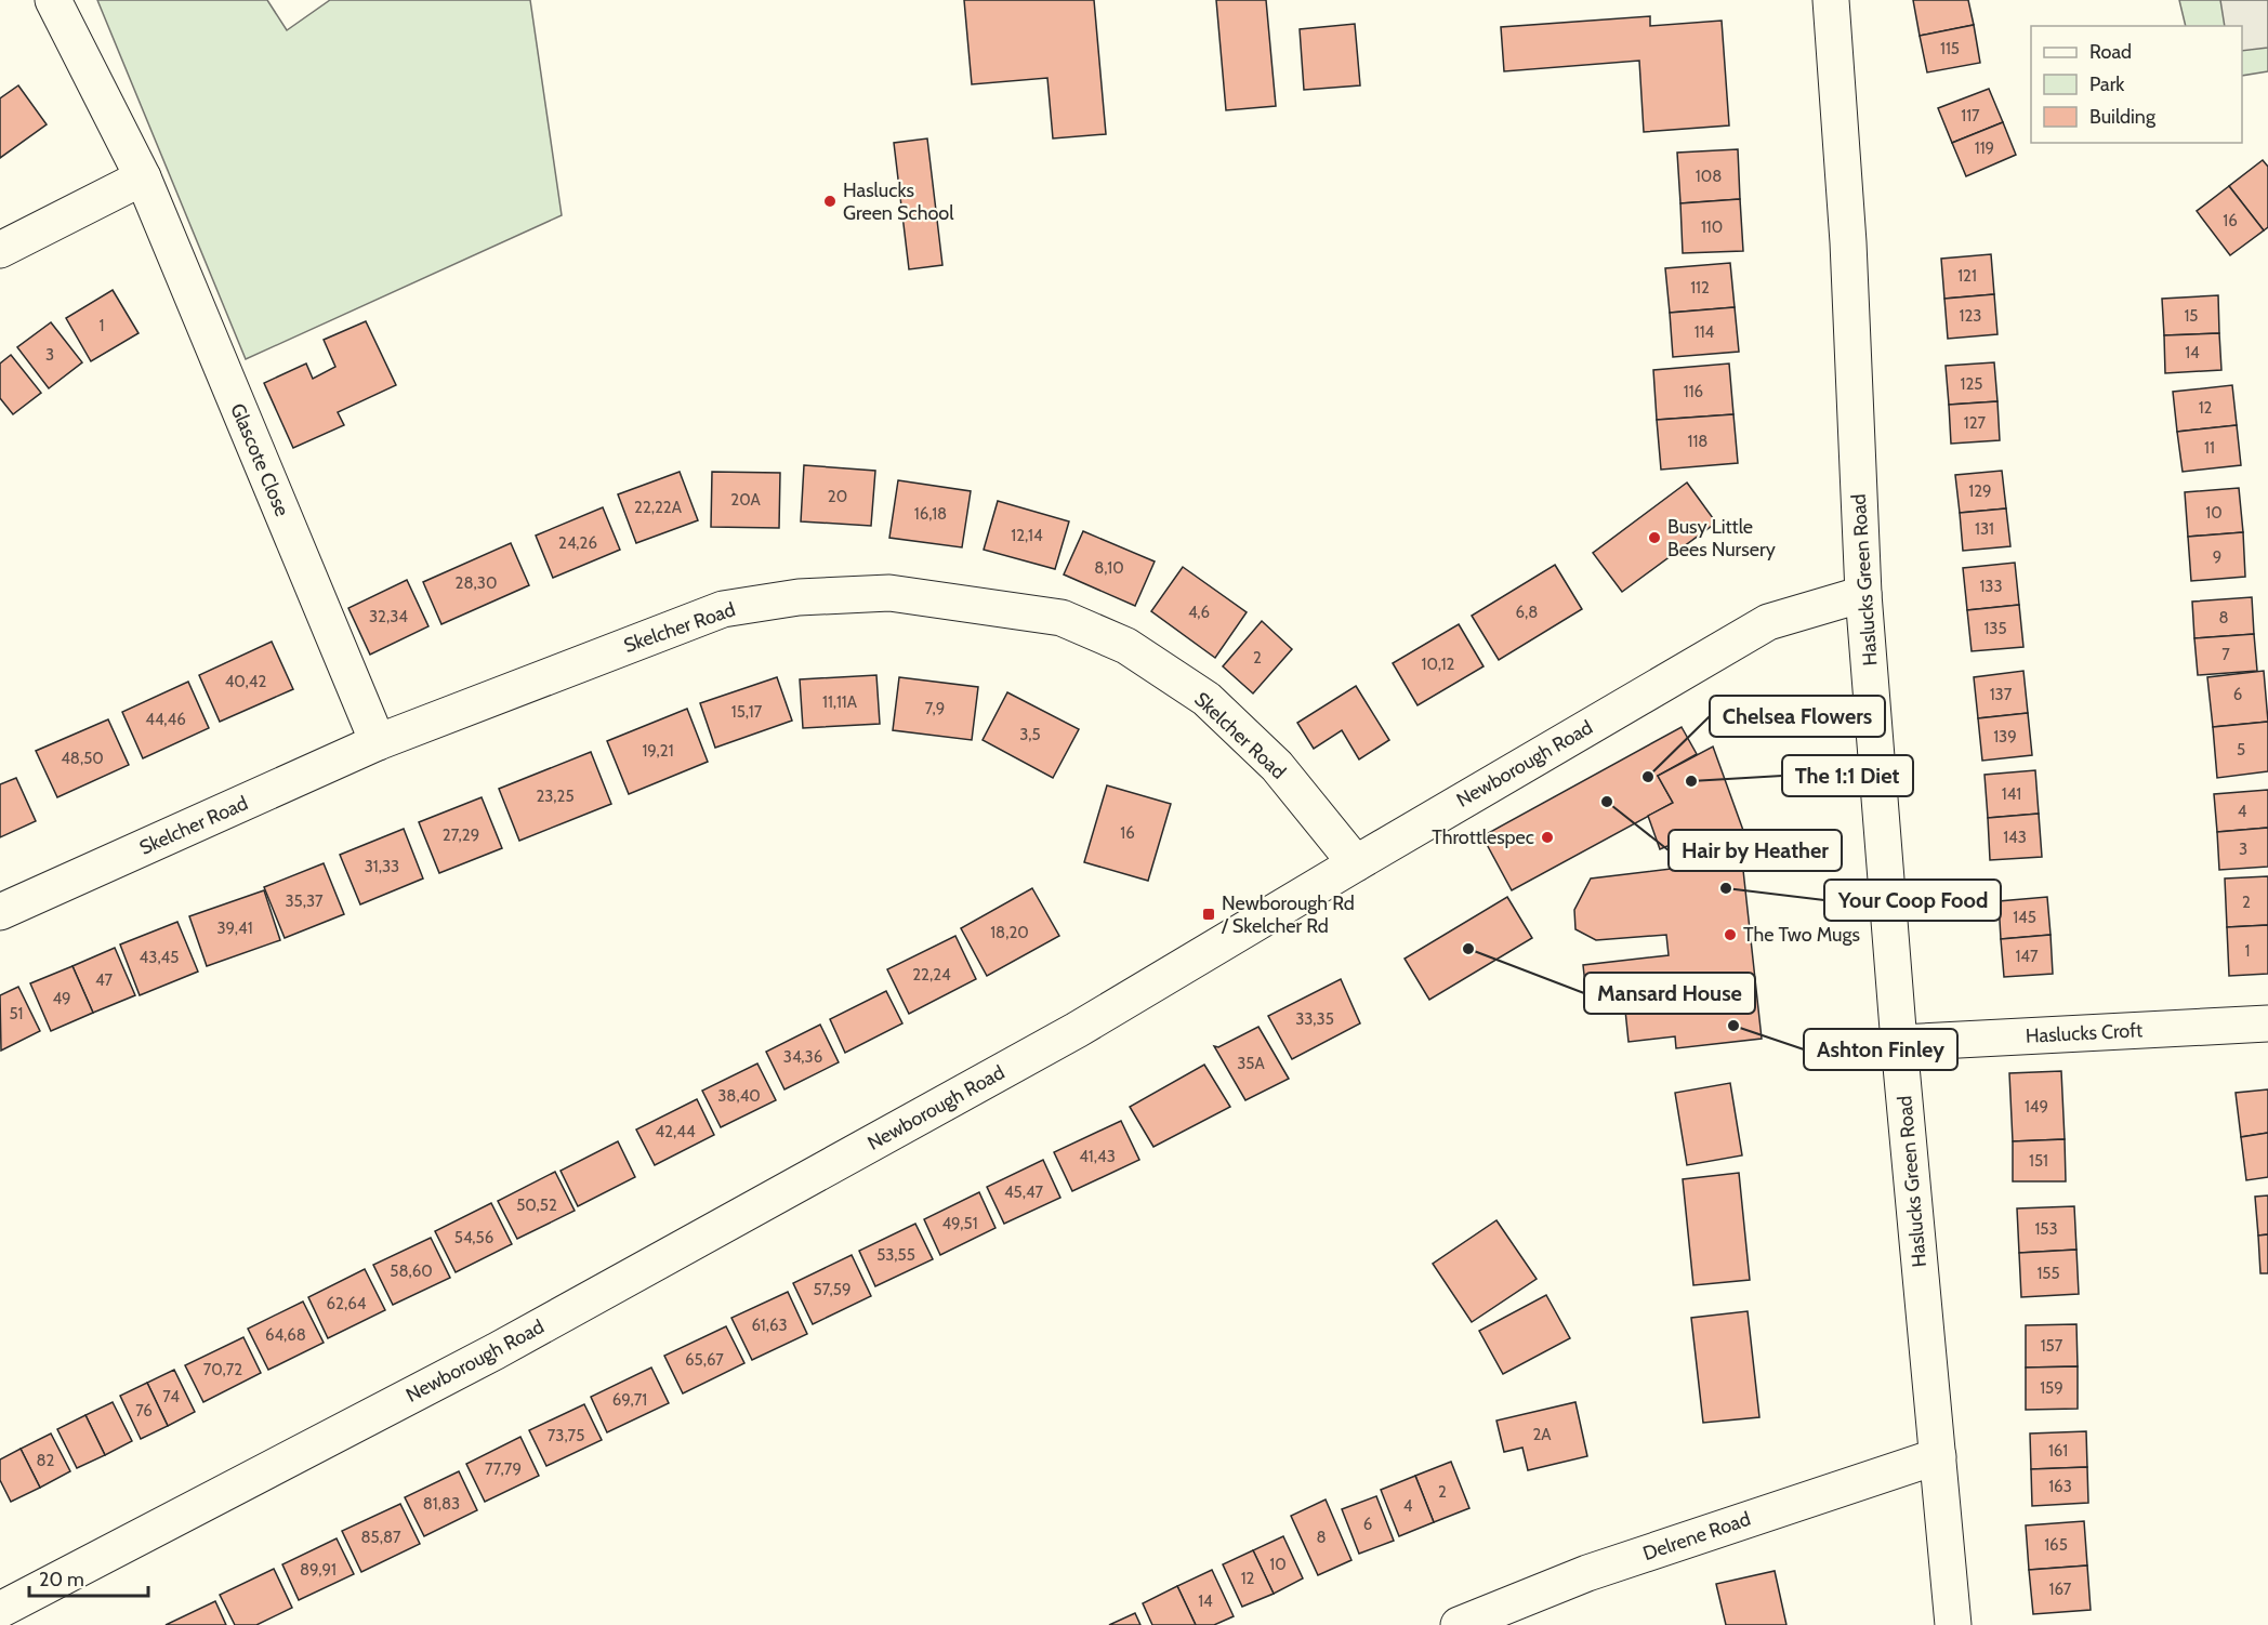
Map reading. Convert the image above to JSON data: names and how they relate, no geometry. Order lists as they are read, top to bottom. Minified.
{"streets":{"street":["Glascote Close","Haslucks Green Road","Skelcher Road","Newborough Road","Haslucks Croft","Delrene Road"]},"crossings":[["Glascote Close","Skelcher Road"],["Haslucks Green Road","Newborough Road"],["Haslucks Green Road","Haslucks Croft"],["Haslucks Green Road","Delrene Road"],["Skelcher Road","Newborough Road"]],"places":{"other":["Haslucks Green School","Busy Little Bees Nursery","Chelsea Flowers","The 1:1 Diet","Hair by Heather","Throttlespec","Your Coop Food","The Two Mugs","Mansard House","Ashton Finley"],"transit":["Newborough Rd / Skelcher Rd"]},"house_numbers":["115","117","119","108","16","110","121","112","123","15","1","114","14","3","125","116","12","127","118","11","129","20","20A","22,22A","10","16,18","131","12,14","24,26","9","8,10","28,30","133","4,6","6,8","32,34","8","135","7","2","10,12","40,42","137","6","11,11A","7,9","15,17","44,46","3,5","139","5","19,21","48,50","141","23,25","4","16","27,29","143","3","31,33","35,37","2","145","39,41","18,20","1","147","43,45","22,24","47","49","51","33,35","34,36","35A","38,40","149","42,44","41,43","151","45,47","50,52","49,51","153","54,56","53,55","58,60","155","57,59","62,64","61,63","64,68","157","65,67","70,72","159","74","69,71","76","2A","73,75","161","82","77,79","163","2","81,83","4","6","85,87","8","165","10","89,91","12","167","14"],"legend":["Road","Park","Building"],"scale_bar":"20 m"}
